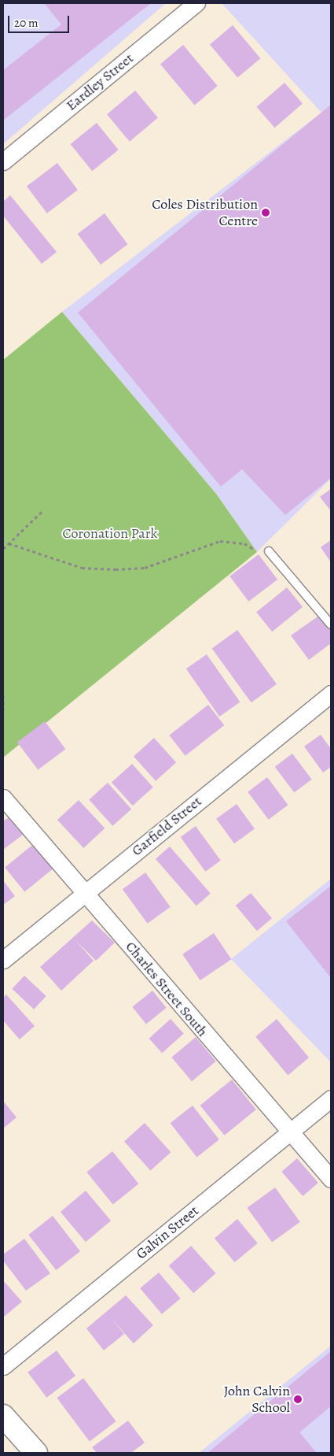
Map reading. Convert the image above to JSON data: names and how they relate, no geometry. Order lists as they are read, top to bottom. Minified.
{"streets":{"street":["Eardley Street","Garfield Street","Charles Street South","Galvin Street"]},"crossings":[["Garfield Street","Charles Street South"],["Charles Street South","Galvin Street"]],"parks":["Coronation Park"],"places":["Coles Distribution Centre","John Calvin School"],"scale_bar":"20 m"}
